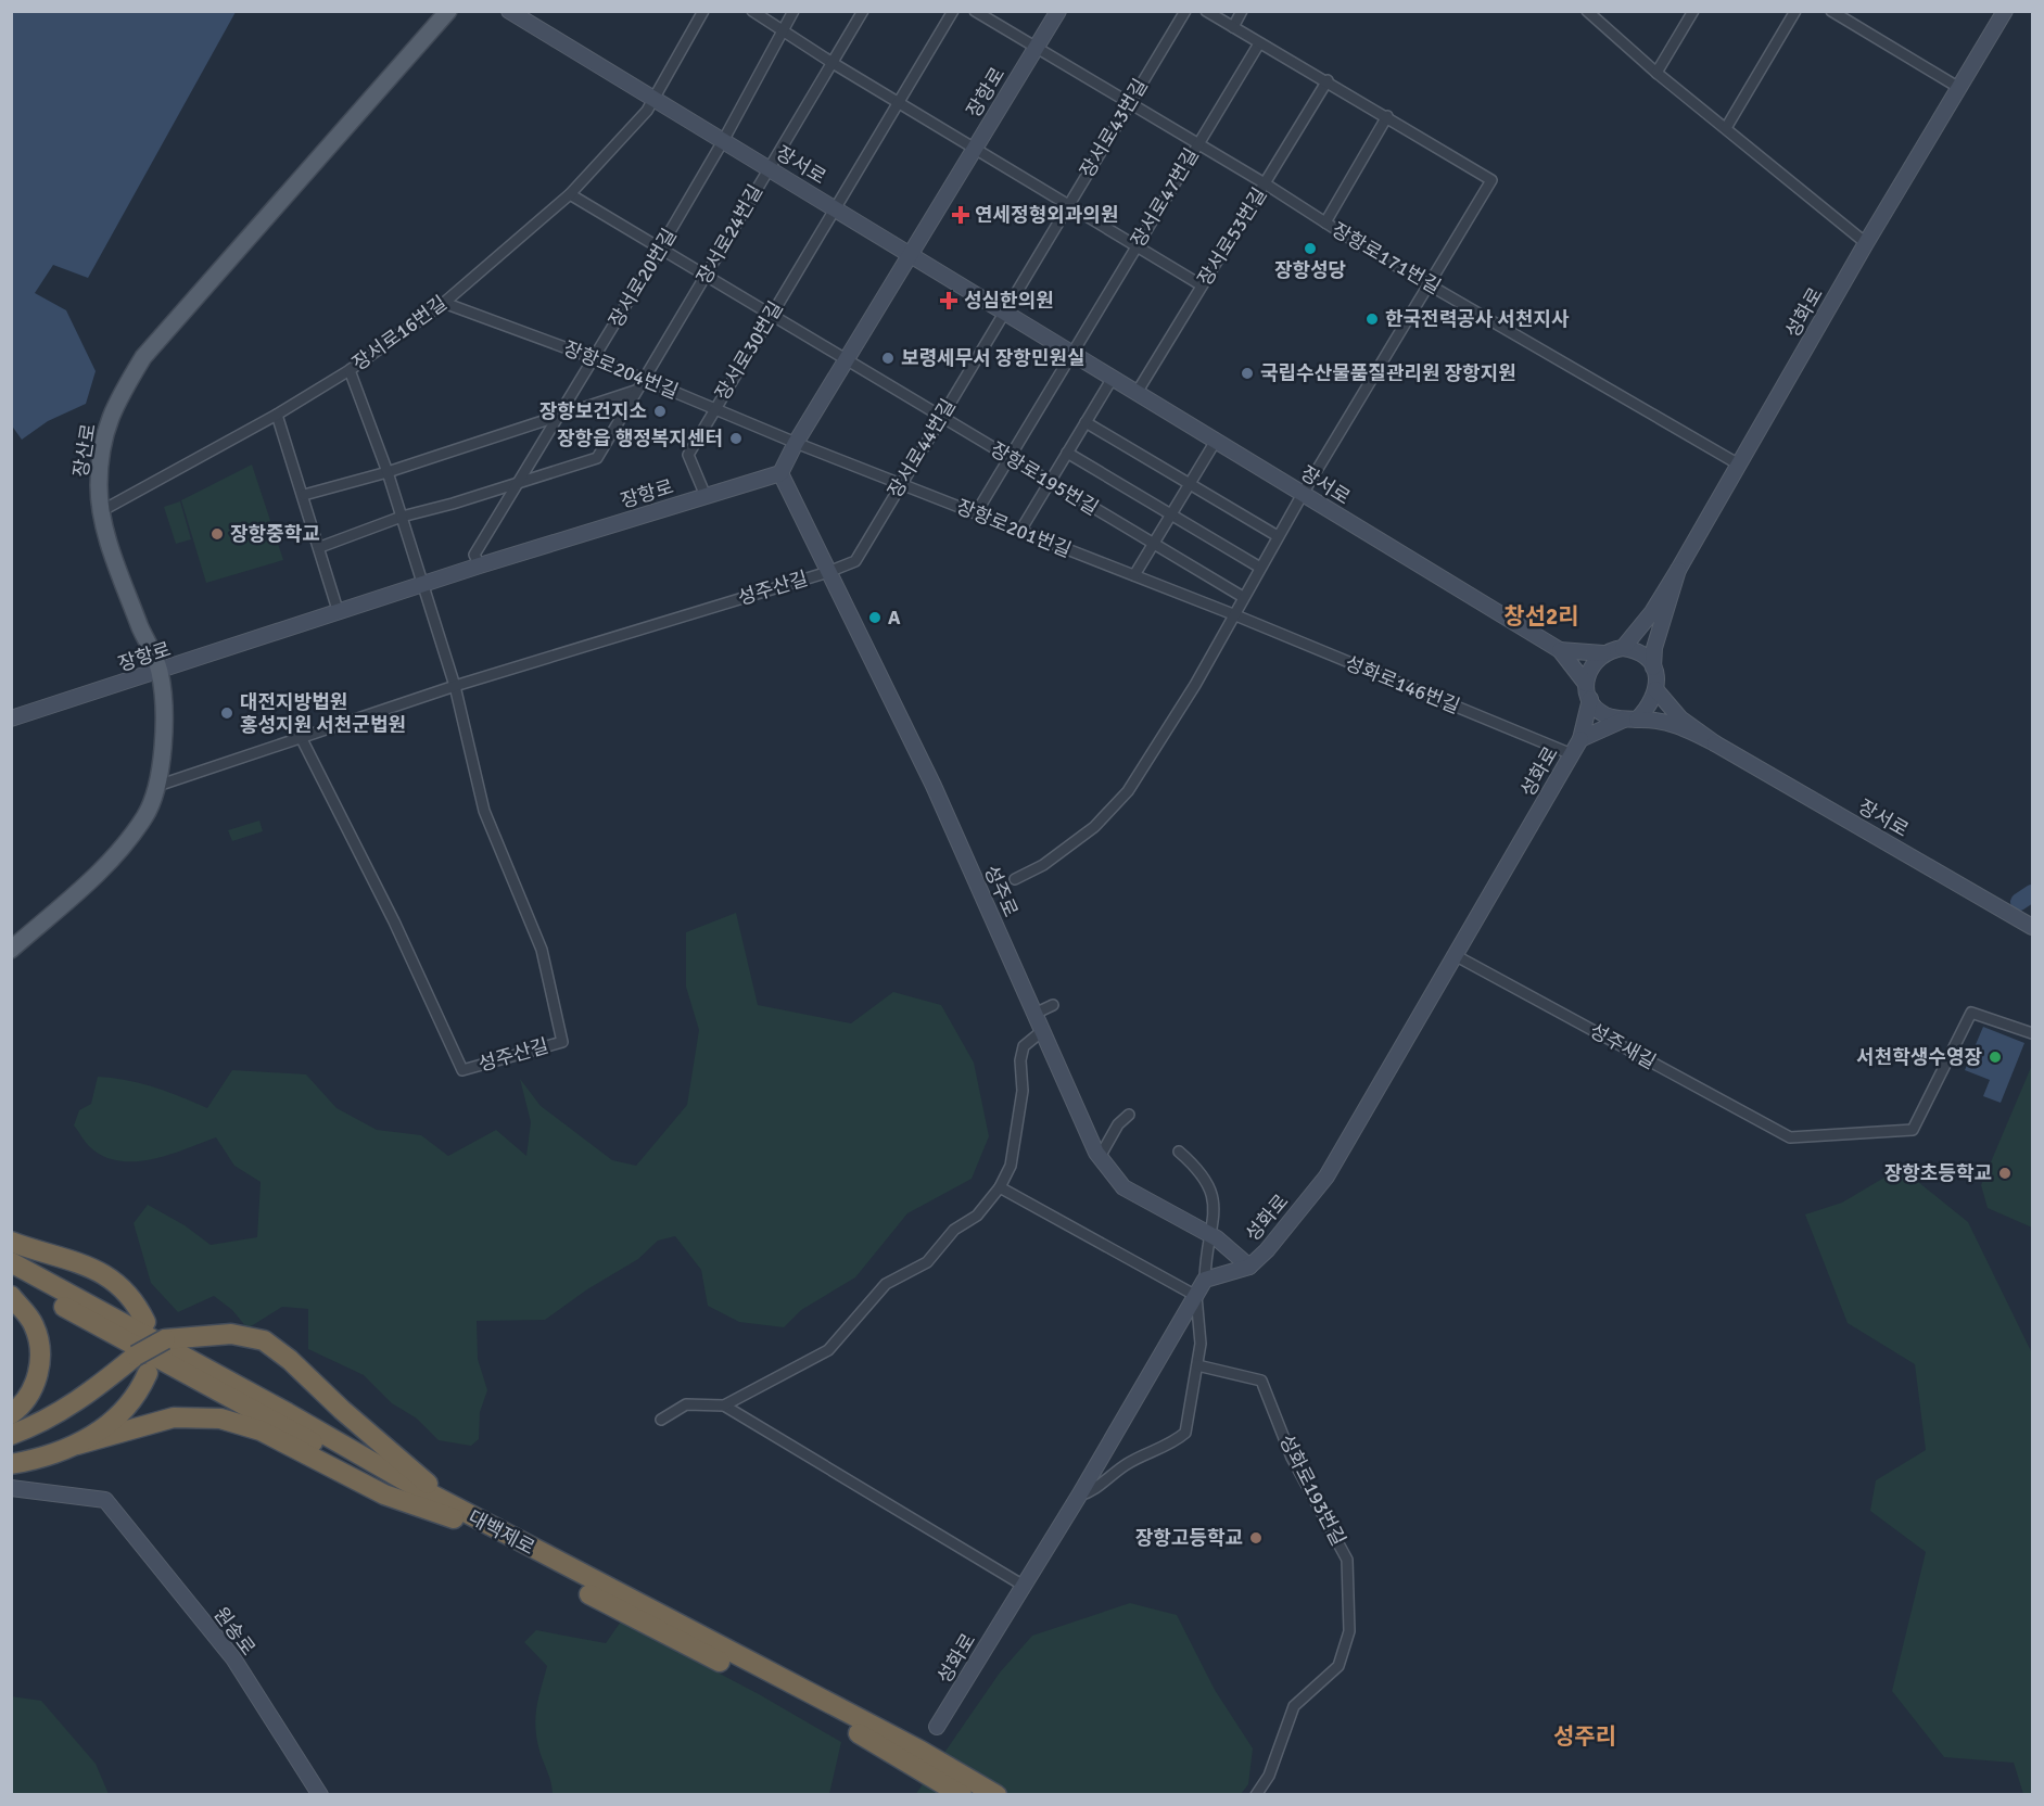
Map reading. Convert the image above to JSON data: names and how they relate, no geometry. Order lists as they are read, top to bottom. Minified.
{"streets":{"highway":["대백제로"],"main road":["장산로"],"street":["장항로","장서로43번길","장서로","장서로47번길","장서로24번길","장서로53번길","장항로171번길","장서로20번길","성화로","장서로16번길","장서로30번길","장항로204번길","장서로44번길","장항로195번길","장항로201번길","성주산길","성화로146번길","성주로","성주새길","성화로193번길","원송로"]},"crossings":[["장항로","장서로"],["장항로","장항로171번길"],["장항로","장서로20번길"],["장항로","장서로30번길"],["장항로","장항로204번길"],["장항로","장산로"],["장항로","장항로195번길"],["장항로","장항로201번길"],["장항로","성주산길"],["장항로","성주로"],["장서로43번길","장서로"],["장서로43번길","장항로171번길"],["장서로43번길","장서로44번길"],["장서로","장서로47번길"],["장서로","장서로24번길"],["장서로","장서로53번길"],["장서로","장서로20번길"],["장서로","장서로16번길"],["장서로","장서로30번길"],["장서로","장서로44번길"],["장서로47번길","장항로171번길"],["장서로24번길","장서로20번길"],["장서로24번길","장항로204번길"],["장서로24번길","장항로195번길"],["장서로53번길","장항로171번길"],["장항로171번길","성화로"],["장서로20번길","장항로204번길"],["장서로20번길","장항로195번길"],["성화로","성화로146번길"],["성화로","성주로"],["성화로","성주새길"],["장서로16번길","장항로204번길"],["장서로16번길","장산로"],["장서로16번길","장항로195번길"],["장서로16번길","성주산길"],["장서로30번길","장항로204번길"],["장서로30번길","장항로195번길"],["장항로204번길","장항로201번길"],["장서로44번길","장항로195번길"],["장서로44번길","장항로201번길"],["장서로44번길","성주산길"],["장서로44번길","성주로"],["장산로","성주산길"],["장항로201번길","성화로146번길"],["성주산길","성주로"]],"districts":["창선2리","성주리"],"places":{"health":["연세정형외과의원","성심한의원"],"other":["장항성당","한국전력공사 서천지사","보령세무서 장항민원실","국립수산물품질관리원 장항지원","장항보건지소","장항읍 행정복지센터","장항중학교","A","대전지방법원 홍성지원 서천군법원","서천학생수영장","장항초등학교","장항고등학교"]}}
